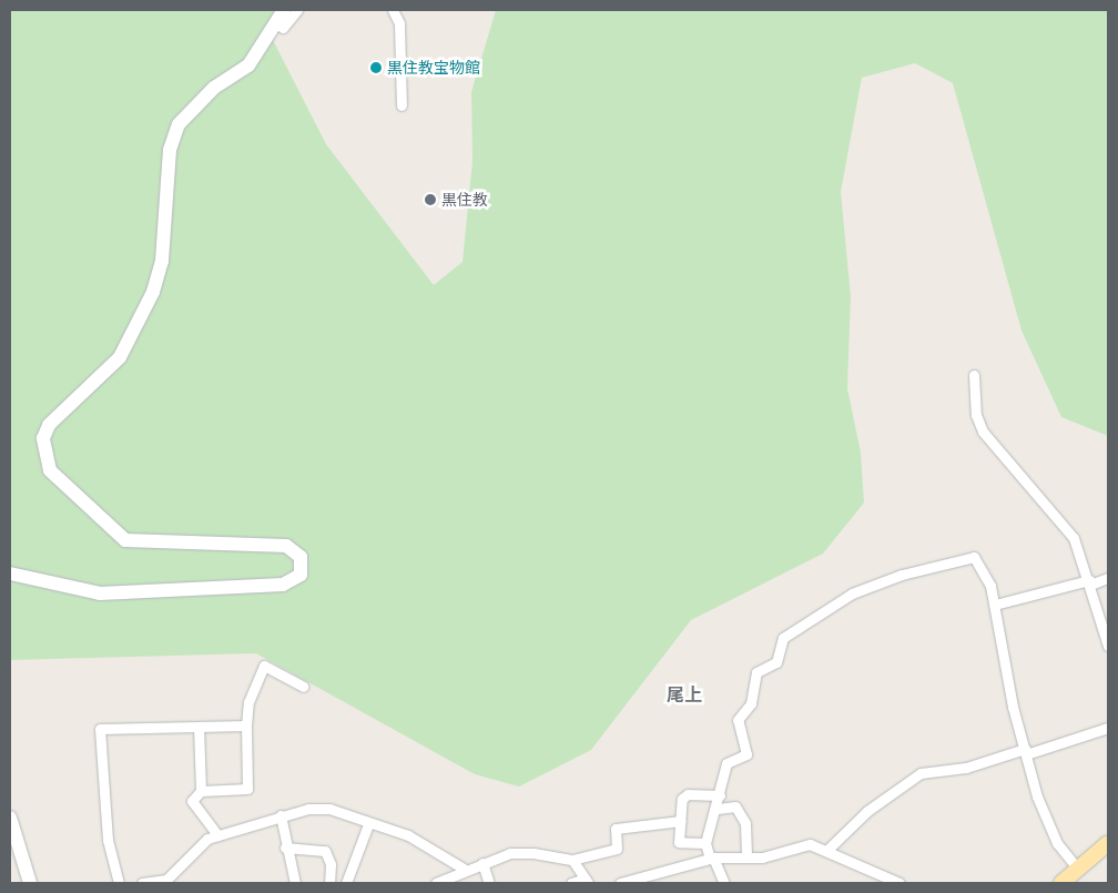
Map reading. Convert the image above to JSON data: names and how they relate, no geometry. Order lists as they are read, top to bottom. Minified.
{"districts":["尾上"],"places":["黒住教宝物館","黒住教"]}
